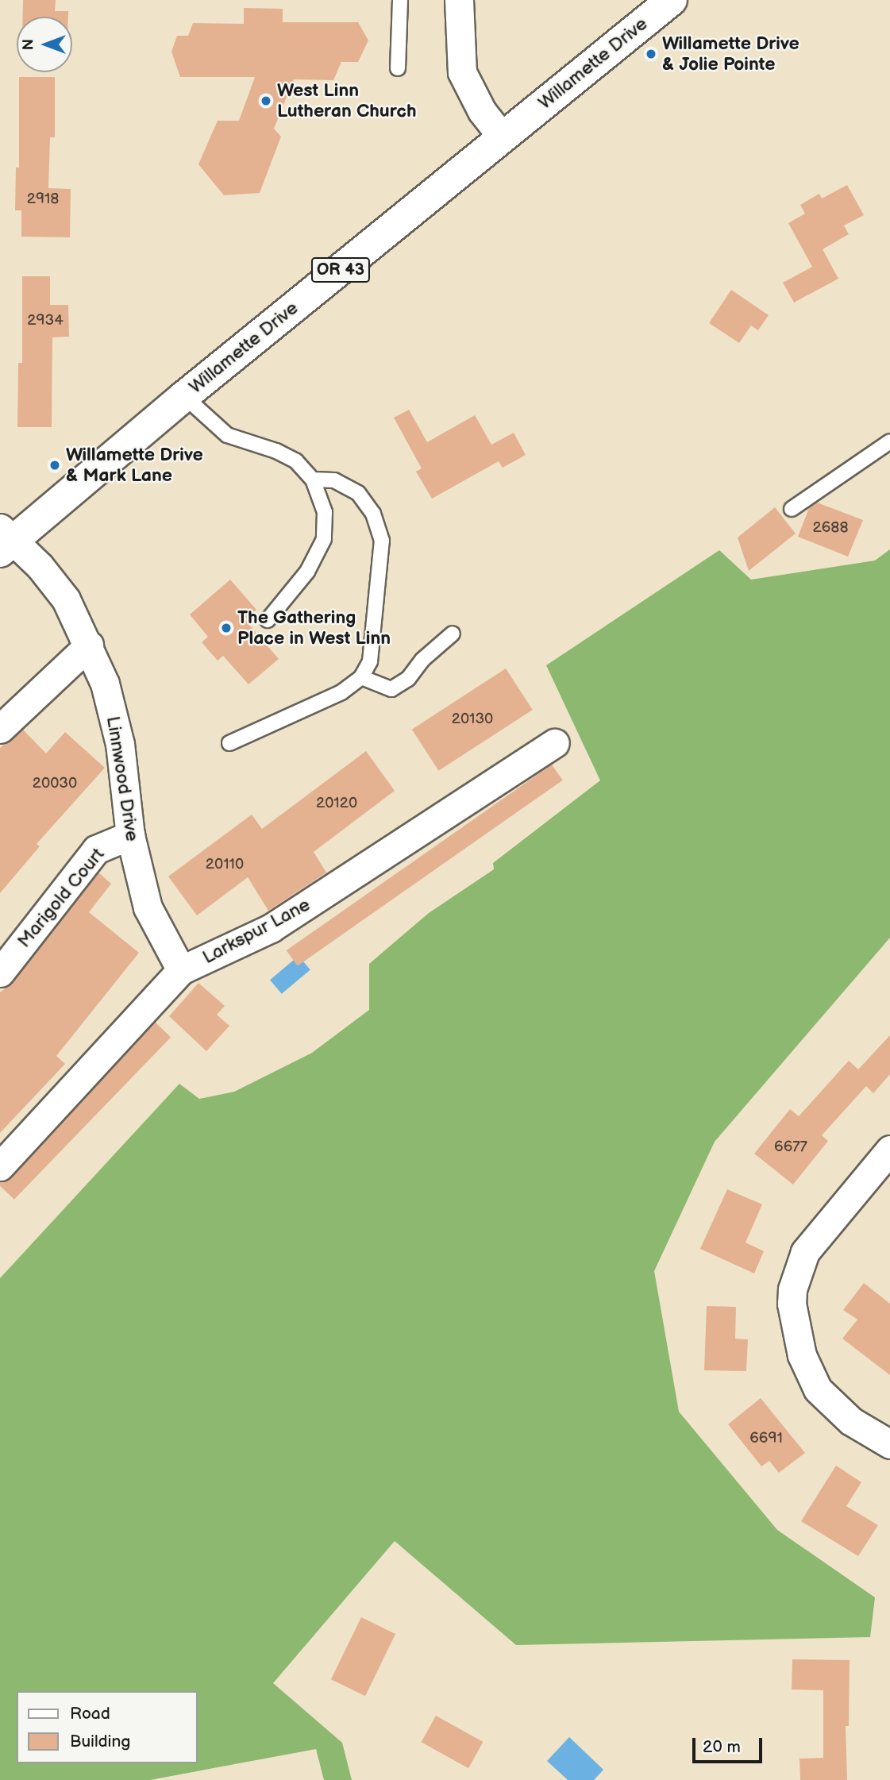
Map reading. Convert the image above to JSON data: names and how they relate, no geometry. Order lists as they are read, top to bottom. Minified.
{"streets":{"main road":["Willamette Drive","OR 43"],"street":["Linnwood Drive","Marigold Court","Larkspur Lane"]},"crossings":[["Willamette Drive","Linnwood Drive"],["Linnwood Drive","Marigold Court"],["Linnwood Drive","Larkspur Lane"]],"places":["Willamette Drive & Jolie Pointe","West Linn Lutheran Church","Willamette Drive & Mark Lane","The Gathering Place in West Linn"],"house_numbers":["2918","2934","2688","20130","20030","20120","20110","6677","6691"],"legend":["Road","Building"],"scale_bar":"20 m","north":"left"}
